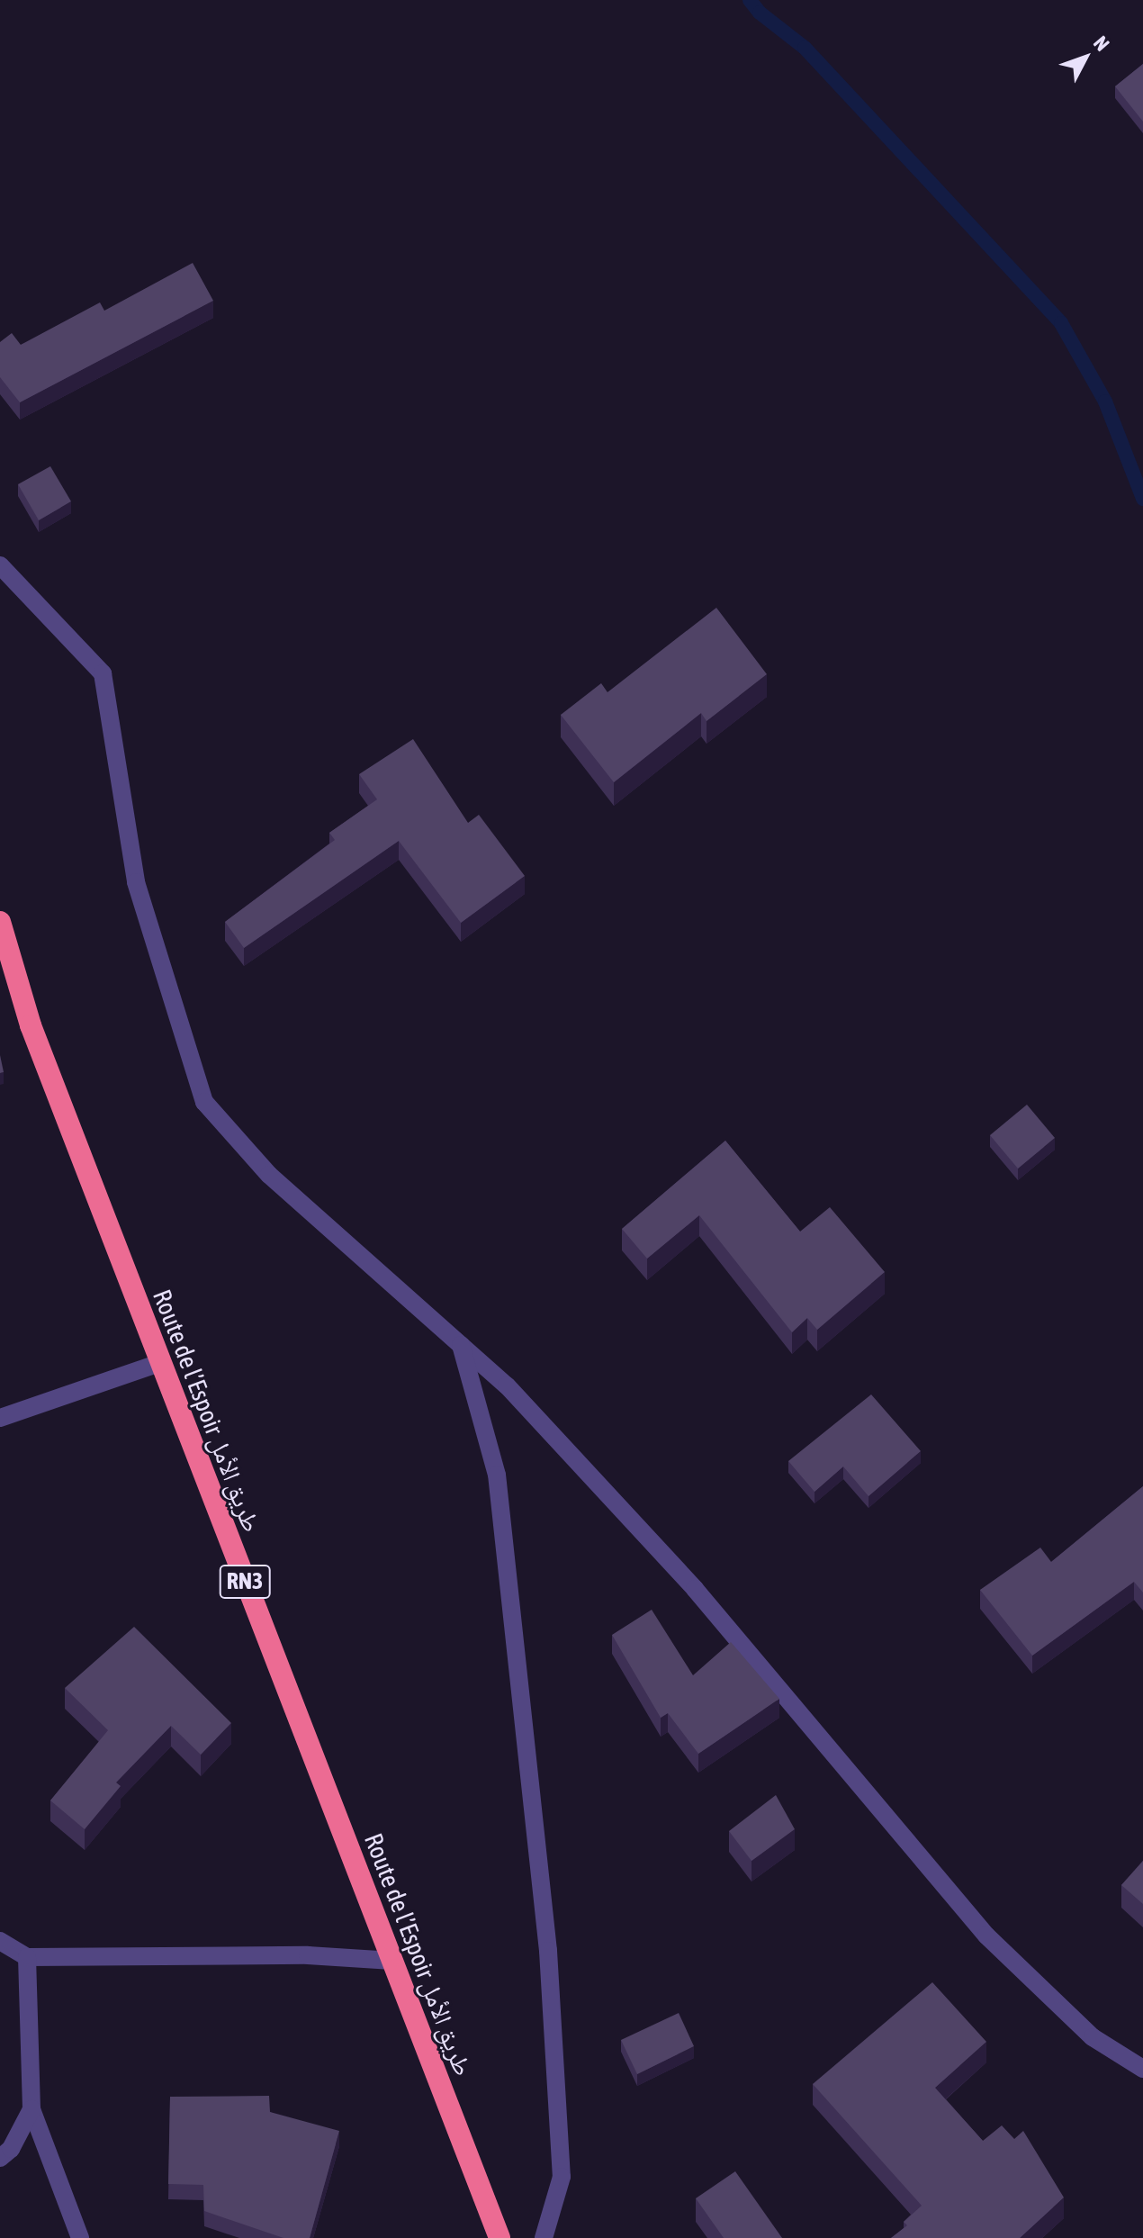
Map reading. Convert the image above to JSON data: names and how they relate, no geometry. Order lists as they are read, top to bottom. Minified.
{"streets":{"highway":["Route de l’Espoir طريق الأمل","RN3"]},"north":"top right"}
